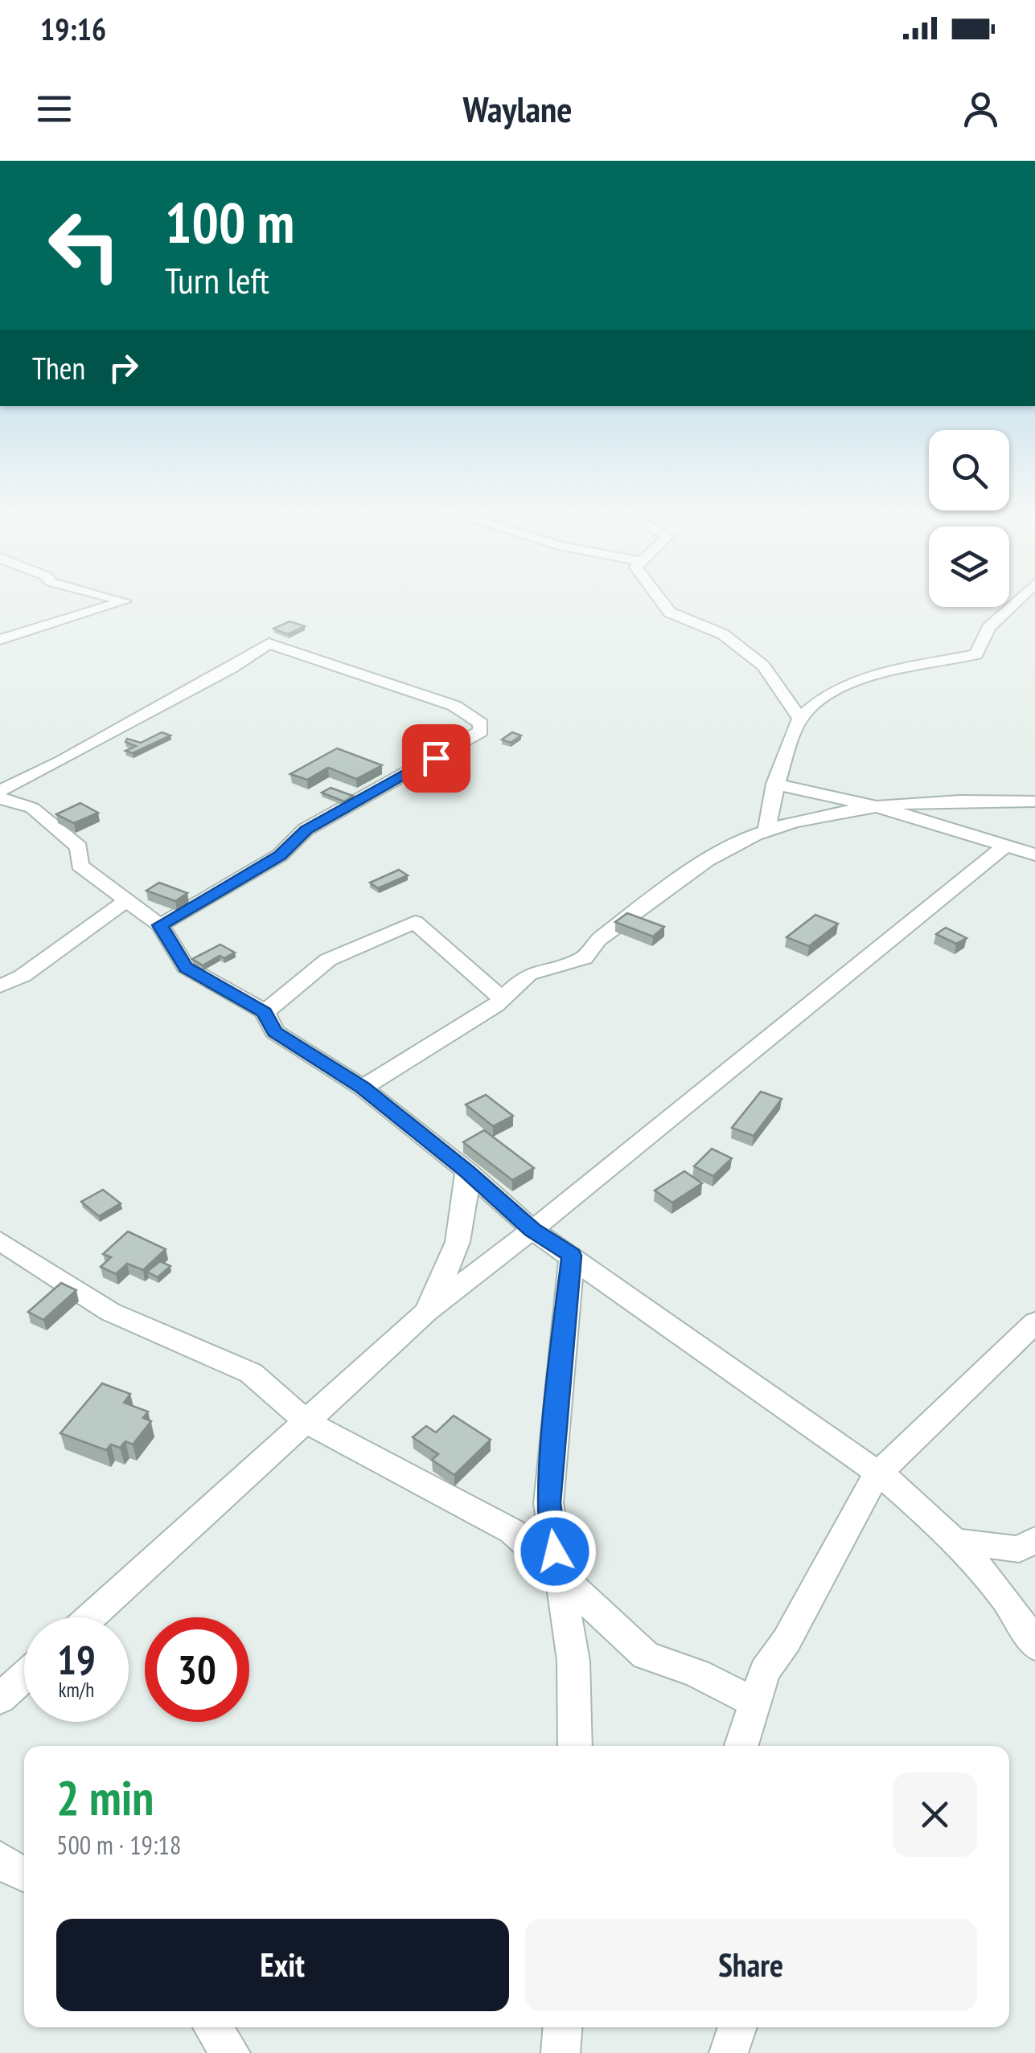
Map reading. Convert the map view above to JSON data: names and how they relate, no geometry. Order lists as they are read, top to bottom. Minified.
{"page":{"status":"19:16","header":"Waylane","turn":["100 m","Turn left"],"then":"Then","speed":"19 km/h","limit":"30","heading":["2 min","500 m · 19:18"],"buttons":["Exit","Share"]}}
